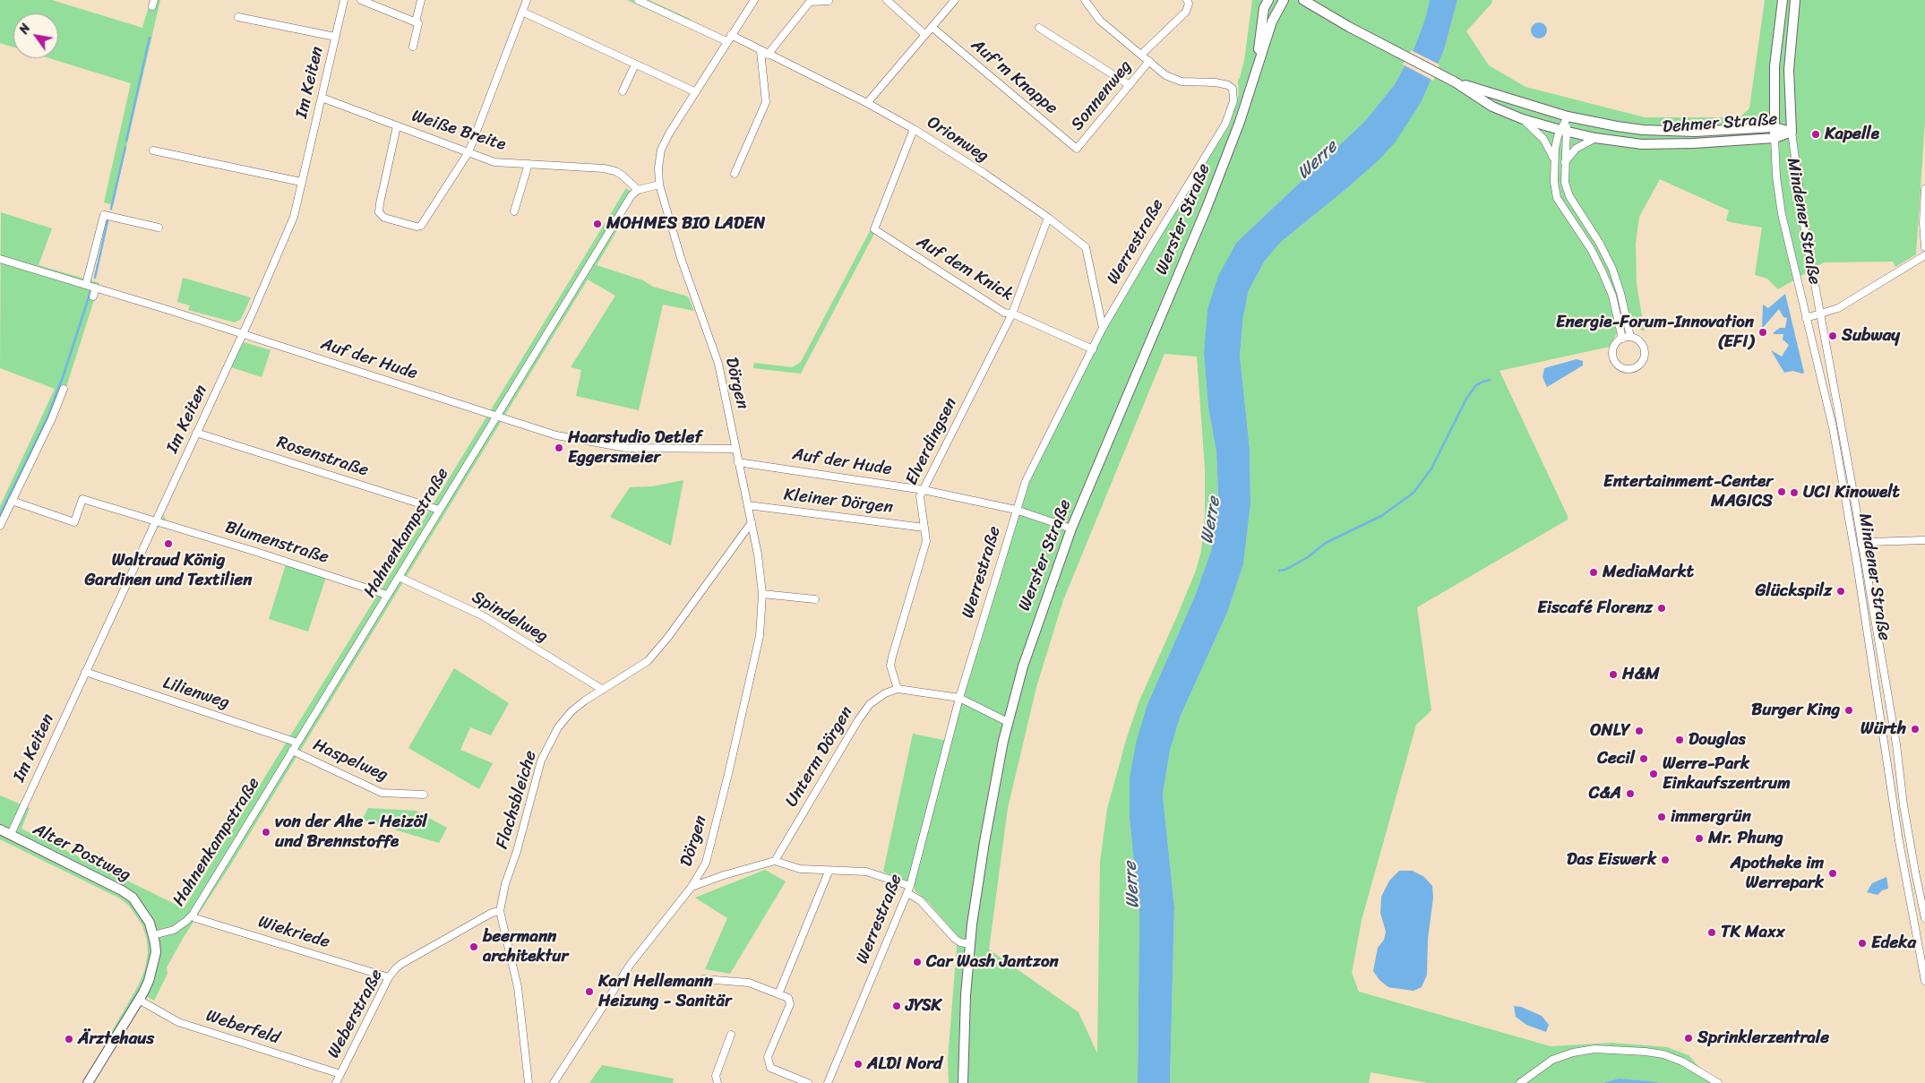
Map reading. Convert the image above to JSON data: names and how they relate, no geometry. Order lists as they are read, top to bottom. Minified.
{"streets":{"main road":["Dehmer Straße","Werster Straße","Mindener Straße","Alter Postweg"],"street":["Auf'm Knappe","Im Keiten","Sonnenweg","Weiße Breite","Orionweg","Werrestraße","Auf dem Knick","Auf der Hude","Dörgen","Elverdingsen","Rosenstraße","Kleiner Dörgen","Hahnenkampstraße","Blumenstraße","Spindelweg","Lilienweg","Unterm Dörgen","Haspelweg","Flachsbleiche","Wiekriede","Weberstraße","Weberfeld"]},"crossings":[["Auf'm Knappe","Sonnenweg"],["Im Keiten","Weiße Breite"],["Im Keiten","Auf der Hude"],["Im Keiten","Rosenstraße"],["Im Keiten","Blumenstraße"],["Im Keiten","Lilienweg"],["Im Keiten","Alter Postweg"],["Sonnenweg","Werrestraße"],["Dehmer Straße","Mindener Straße"],["Weiße Breite","Hahnenkampstraße"],["Orionweg","Werrestraße"],["Orionweg","Auf dem Knick"],["Orionweg","Elverdingsen"],["Werster Straße","Auf der Hude"],["Werrestraße","Auf dem Knick"],["Werrestraße","Auf der Hude"],["Auf dem Knick","Elverdingsen"],["Auf der Hude","Dörgen"],["Auf der Hude","Elverdingsen"],["Auf der Hude","Hahnenkampstraße"],["Dörgen","Kleiner Dörgen"],["Dörgen","Flachsbleiche"],["Elverdingsen","Kleiner Dörgen"],["Elverdingsen","Unterm Dörgen"],["Rosenstraße","Hahnenkampstraße"],["Hahnenkampstraße","Blumenstraße"],["Hahnenkampstraße","Spindelweg"],["Hahnenkampstraße","Lilienweg"],["Hahnenkampstraße","Haspelweg"],["Hahnenkampstraße","Alter Postweg"],["Hahnenkampstraße","Wiekriede"],["Spindelweg","Flachsbleiche"],["Flachsbleiche","Weberstraße"],["Wiekriede","Weberstraße"],["Weberstraße","Weberfeld"]],"water":["Werre"],"places":["Kapelle","MOHMES BIO LADEN","Energie-Forum-Innovation (EFI)","Subway","Haarstudio Detlef Eggersmeier","Entertainment-Center MAGICS","UCI Kinowelt","Waltraud König Gardinen und Textilien","MediaMarkt","Glückspilz","Eiscafé Florenz","H&M","Burger King","Würth","ONLY","Douglas","Cecil","Werre-Park Einkaufszentrum","C&A","immergrün","von der Ahe - Heizöl und Brennstoffe","Mr. Phung","Das Eiswerk","Apotheke im Werrepark","TK Maxx","Edeka","beermann architektur","Car Wash Jantzon","Karl Hellemann Heizung - Sanitär","JYSK","Sprinklerzentrale","Ärztehaus","ALDI Nord"],"north":"top left"}
